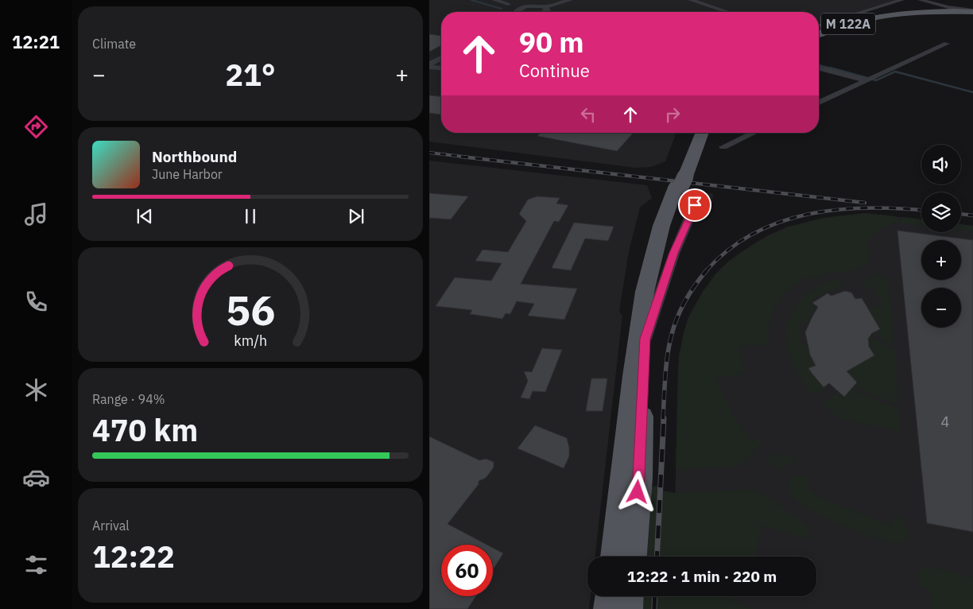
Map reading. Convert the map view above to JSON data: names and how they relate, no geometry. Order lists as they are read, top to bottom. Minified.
{"streets":{"main road":["M 122A"]},"house_numbers":["4"],"page":{"tabs":"12:21","tile":["Climate",["Range · 94%","470 km"],["Arrival","12:22"]],"turn":["90 m","Continue"],"heat":["−","21°","+"],"song":["Northbound","June Harbor"],"map_buttons":["+","−"],"limit":"60","trip":"12:22 · 1 min · 220 m","gauge":["56","km/h"]}}
